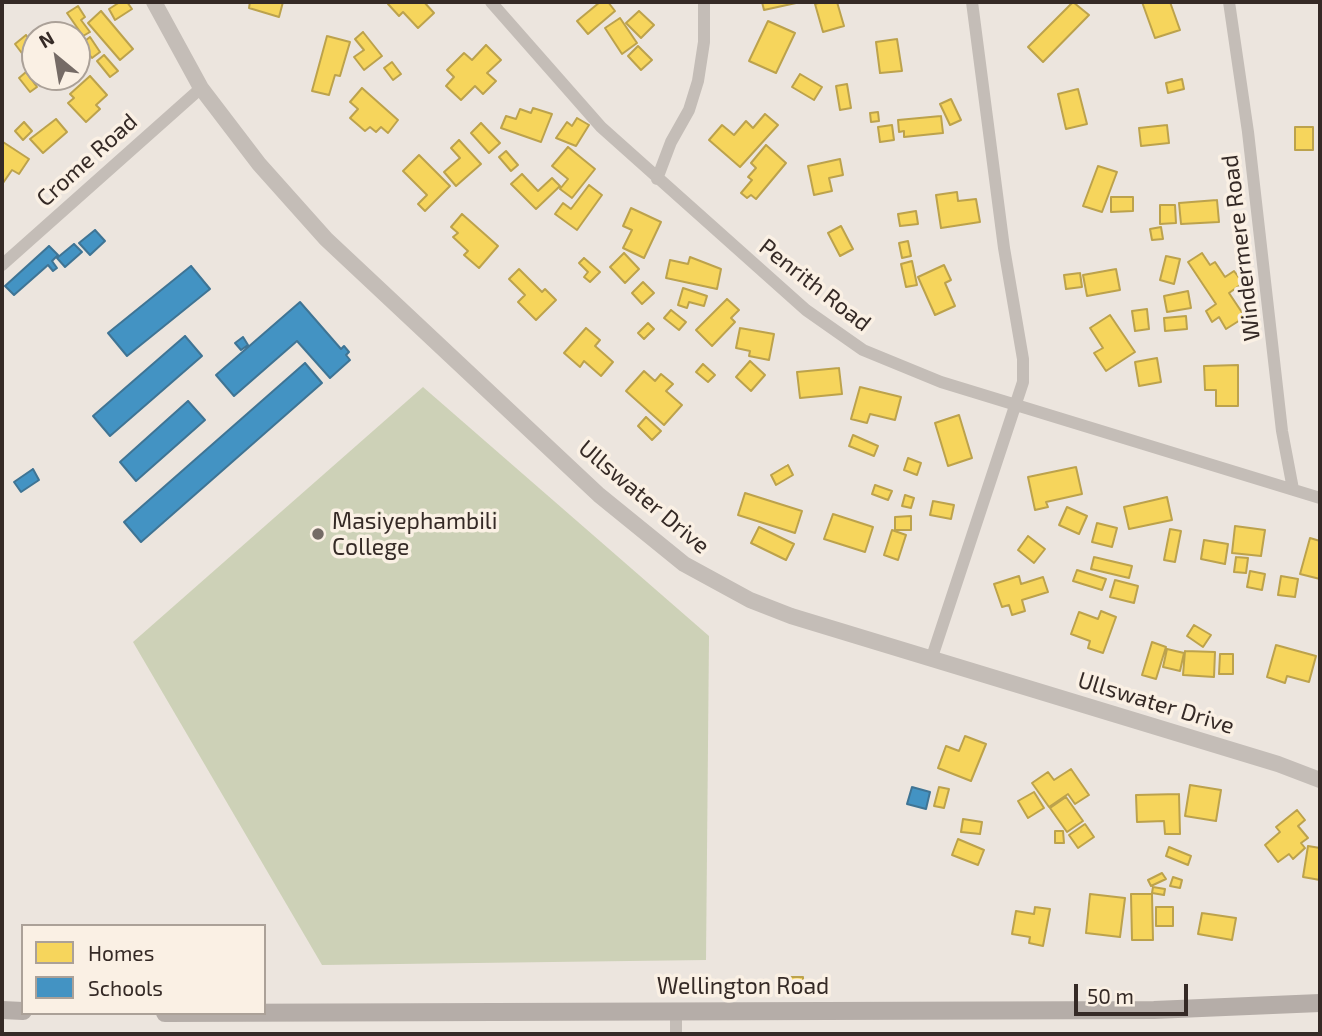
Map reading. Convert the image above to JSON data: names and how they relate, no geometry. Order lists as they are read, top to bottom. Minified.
{"streets":{"main road":["Wellington Road"],"street":["Crome Road","Windermere Road","Penrith Road","Ullswater Drive"]},"crossings":[["Crome Road","Ullswater Drive"],["Windermere Road","Penrith Road"]],"places":["Masiyephambili College"],"legend":["Homes","Schools"],"scale_bar":"50 m","north":"top left"}
